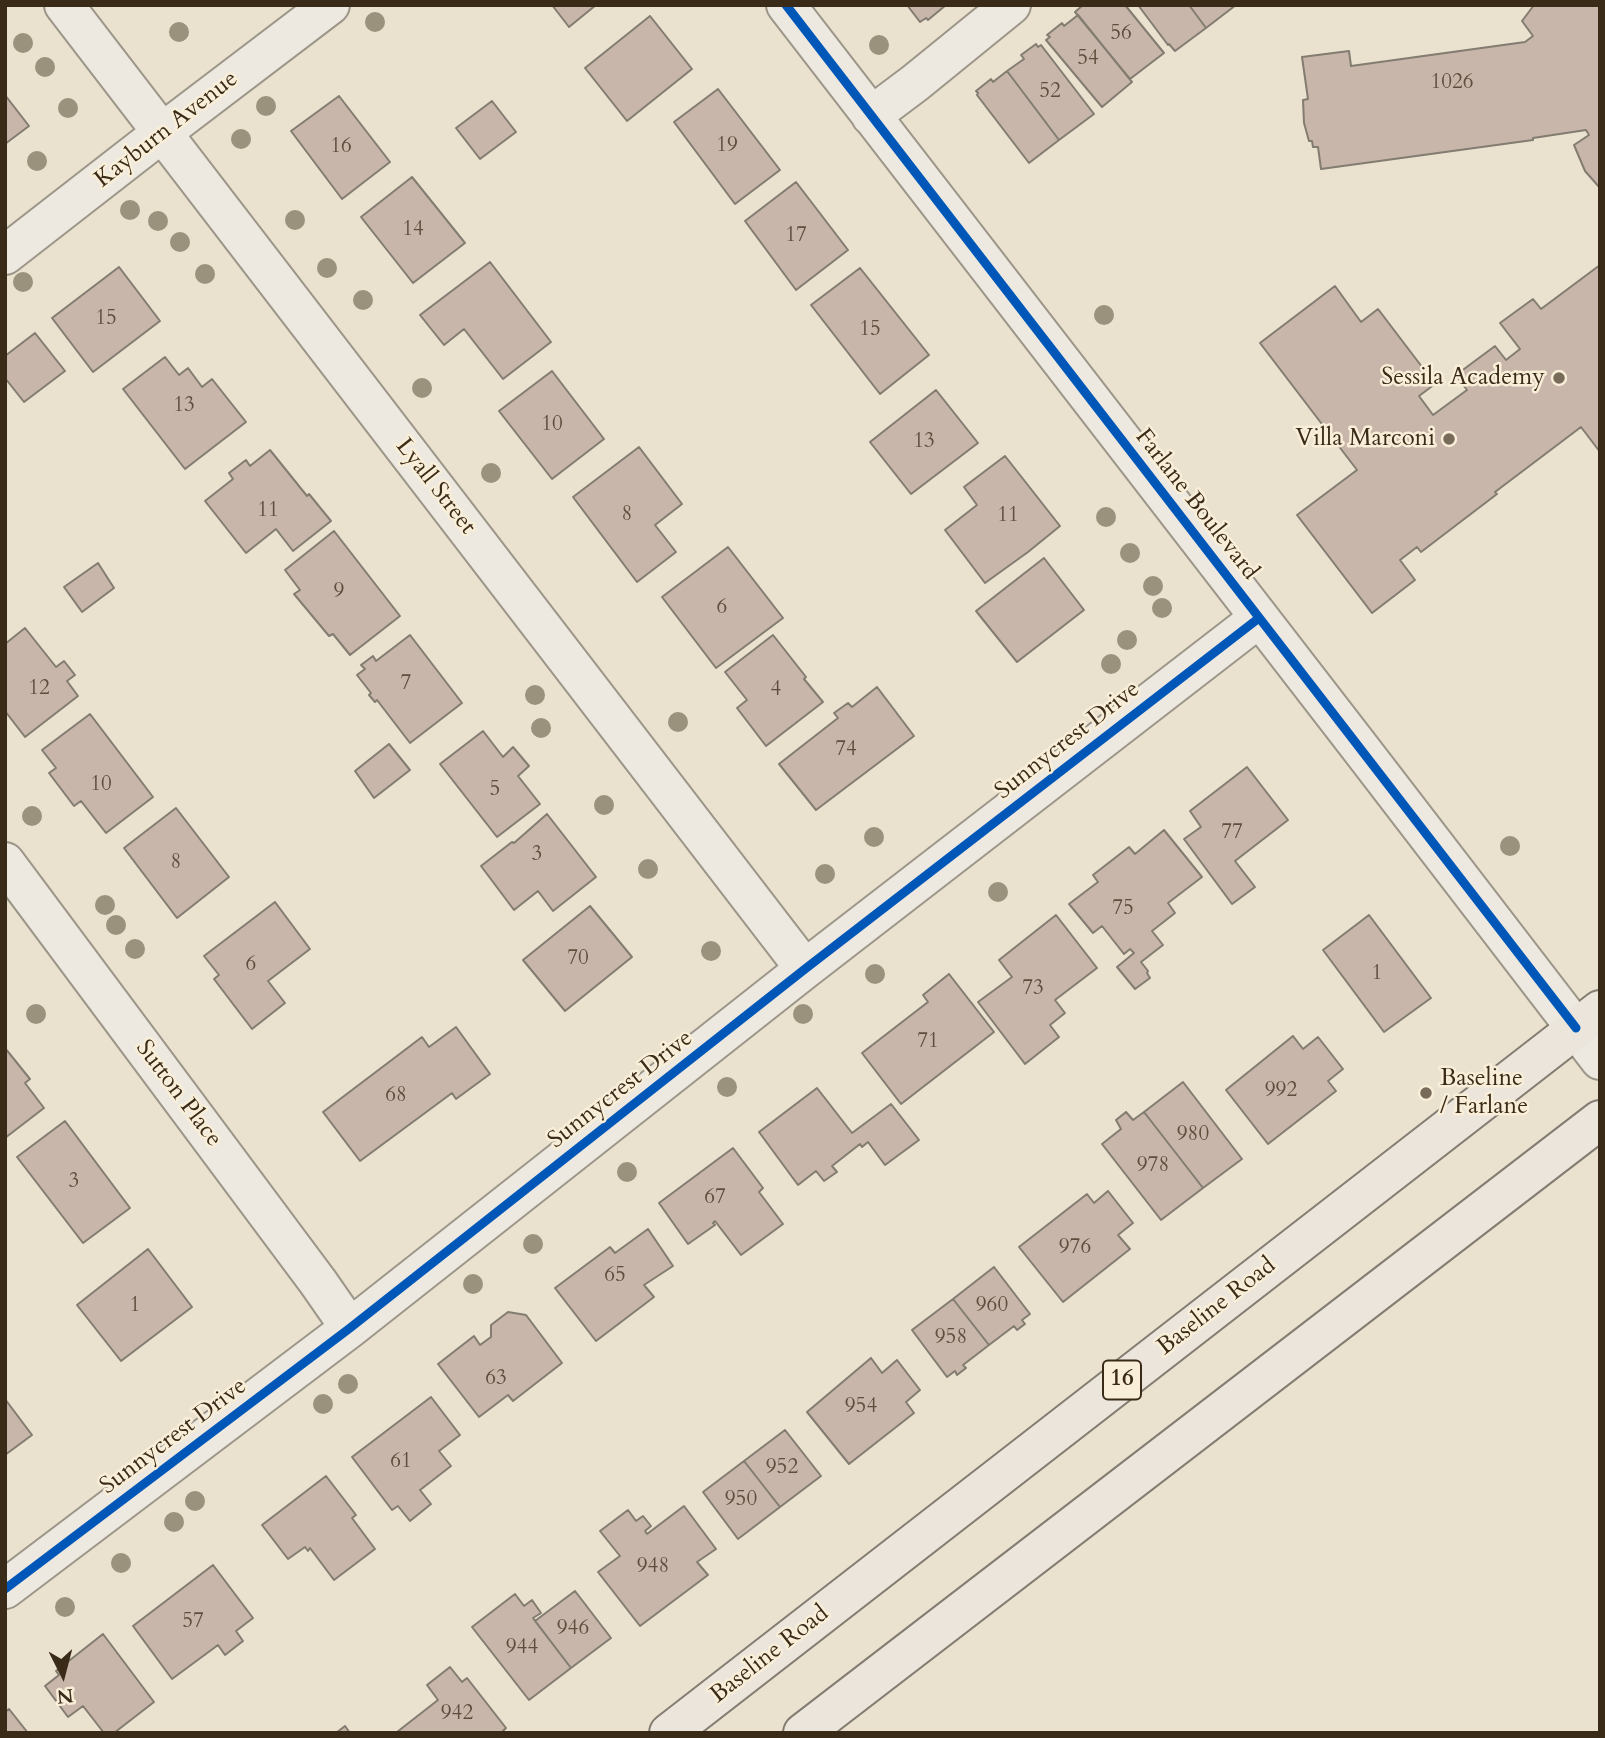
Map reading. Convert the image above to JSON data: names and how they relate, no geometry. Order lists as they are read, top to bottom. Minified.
{"streets":{"main road":["Baseline Road","16"],"street":["Kayburn Avenue","Lyall Street","Farlane Boulevard","Sunnycrest Drive","Sutton Place"]},"crossings":[["Kayburn Avenue","Lyall Street"],["Lyall Street","Sunnycrest Drive"],["Farlane Boulevard","Sunnycrest Drive"],["Farlane Boulevard","Baseline Road"],["Sunnycrest Drive","Sutton Place"]],"places":["Sessila Academy","Villa Marconi","Baseline / Farlane"],"house_numbers":["56","54","1026","52","19","16","14","17","15","15","13","10","13","11","8","11","9","6","7","12","4","74","10","5","77","3","8","75","70","6","1","73","71","992","68","980","978","3","67","976","65","1","960","958","63","954","61","952","950","948","57","946","944","942"],"north":"bottom"}
